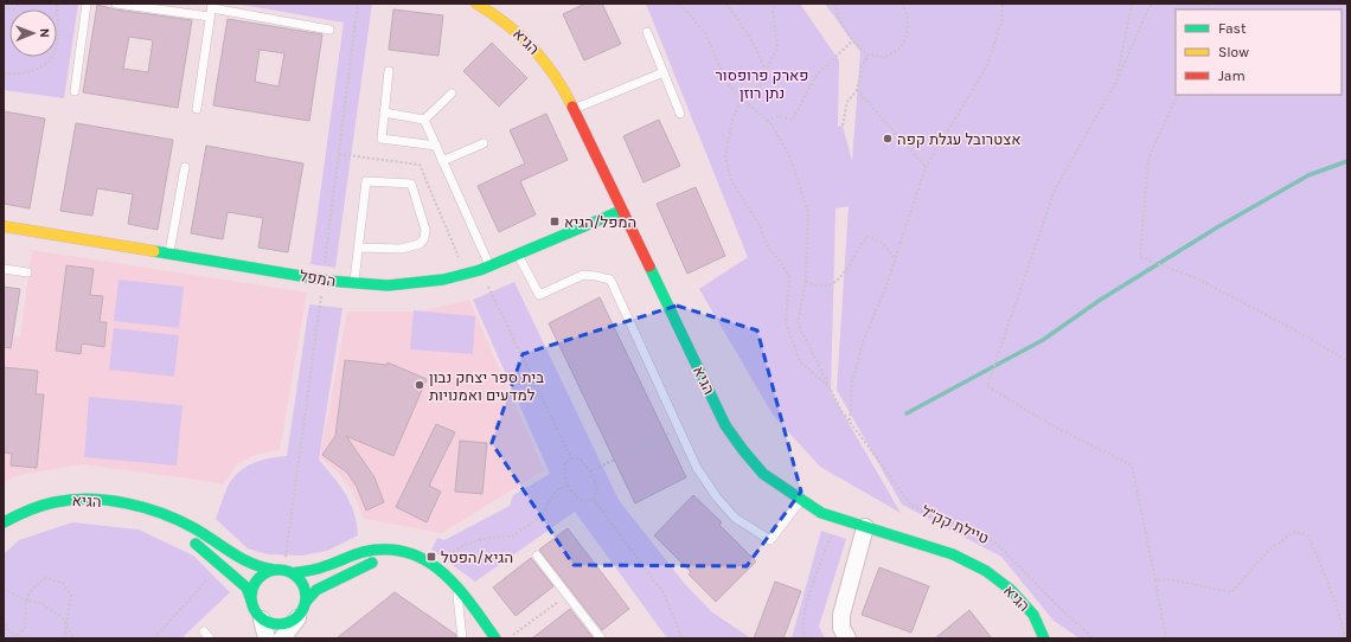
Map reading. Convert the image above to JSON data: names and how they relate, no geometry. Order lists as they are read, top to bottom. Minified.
{"streets":{"street":["הגיא","המפל"],"path":["טיילת קק\"ל"]},"crossings":[["הגיא","המפל"]],"parks":["פארק פרופסור נתן רוזן"],"places":{"other":["אצטרובל עגלת קפה","בית ספר יצחק נבון למדעים ואמנויות"],"transit":["המפל/הגיא","הגיא/הפטל"]},"legend":["Fast","Slow","Jam"],"north":"right"}
